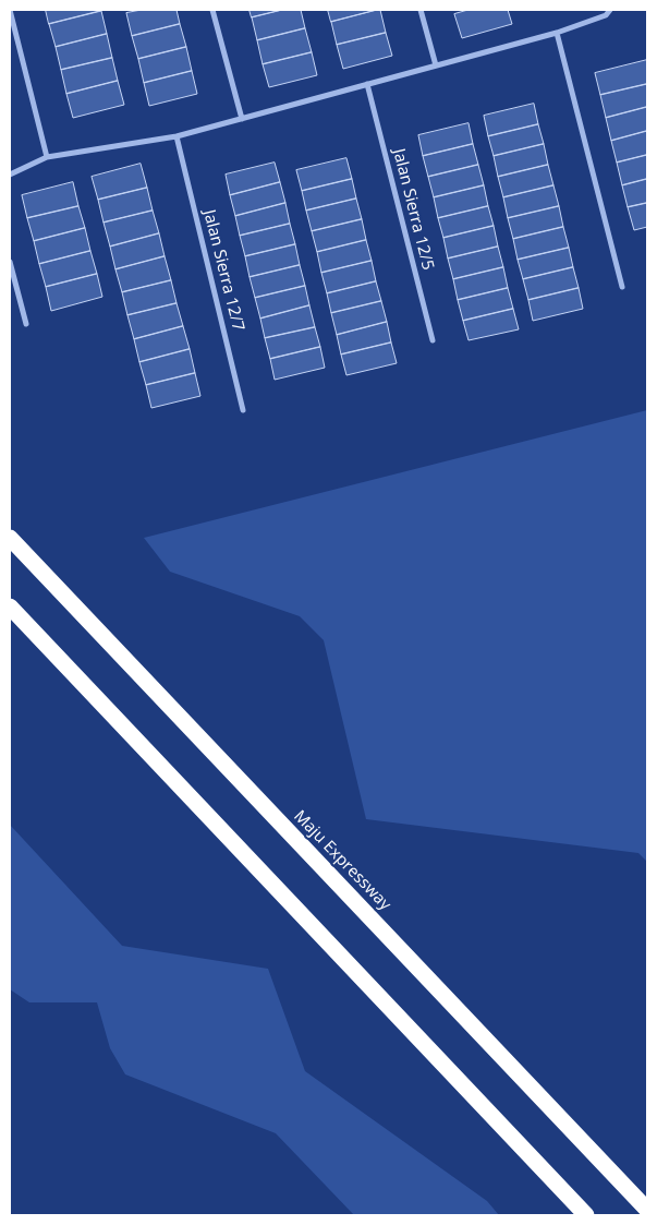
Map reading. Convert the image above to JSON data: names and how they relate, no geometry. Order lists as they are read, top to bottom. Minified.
{"streets":{"highway":["Maju Expressway"],"street":["Jalan Sierra 12/5","Jalan Sierra 12/7"]}}
